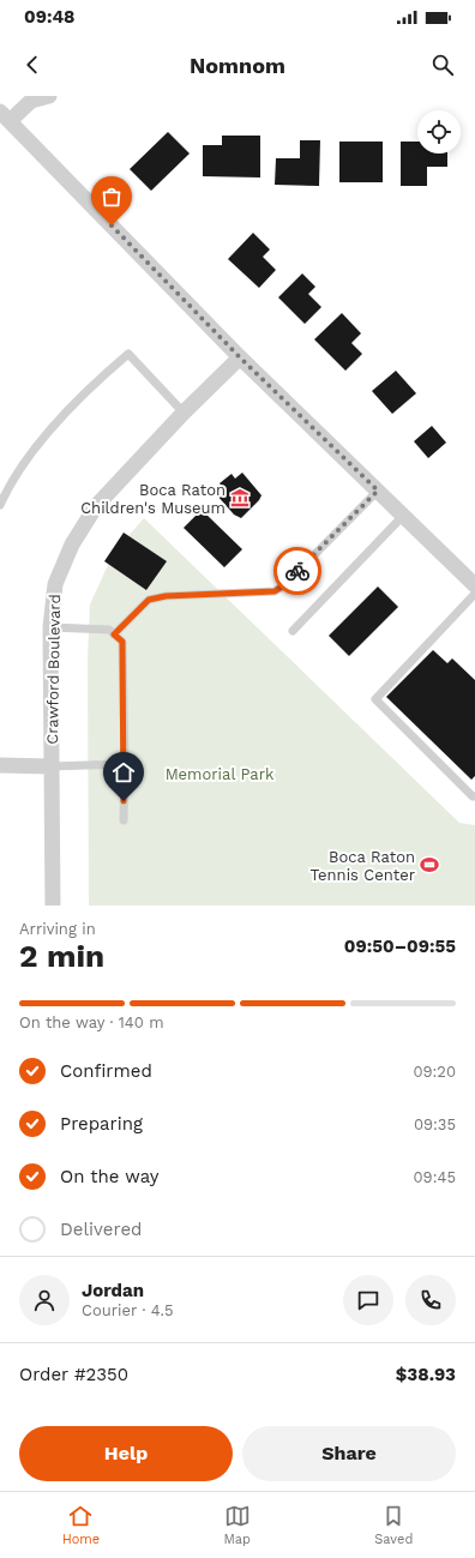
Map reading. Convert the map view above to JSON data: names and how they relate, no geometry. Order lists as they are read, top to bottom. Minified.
{"streets":{"street":["Crawford Boulevard"]},"parks":["Memorial Park"],"places":{"museum":["Boca Raton Children's Museum"],"sports":["Boca Raton Tennis Center"]},"page":{"status":"09:48","header":"Nomnom","heading":["2 min","Arriving in","09:50–09:55"],"panel":["Jordan","Courier · 4.5","Order #2350","$38.93"],"bar":"On the way · 140 m","list":[["Confirmed","09:20"],["Preparing","09:35"],["On the way","09:45"],"Delivered"],"buttons":["Help","Share"],"tabs":["Home","Map","Saved"]}}
